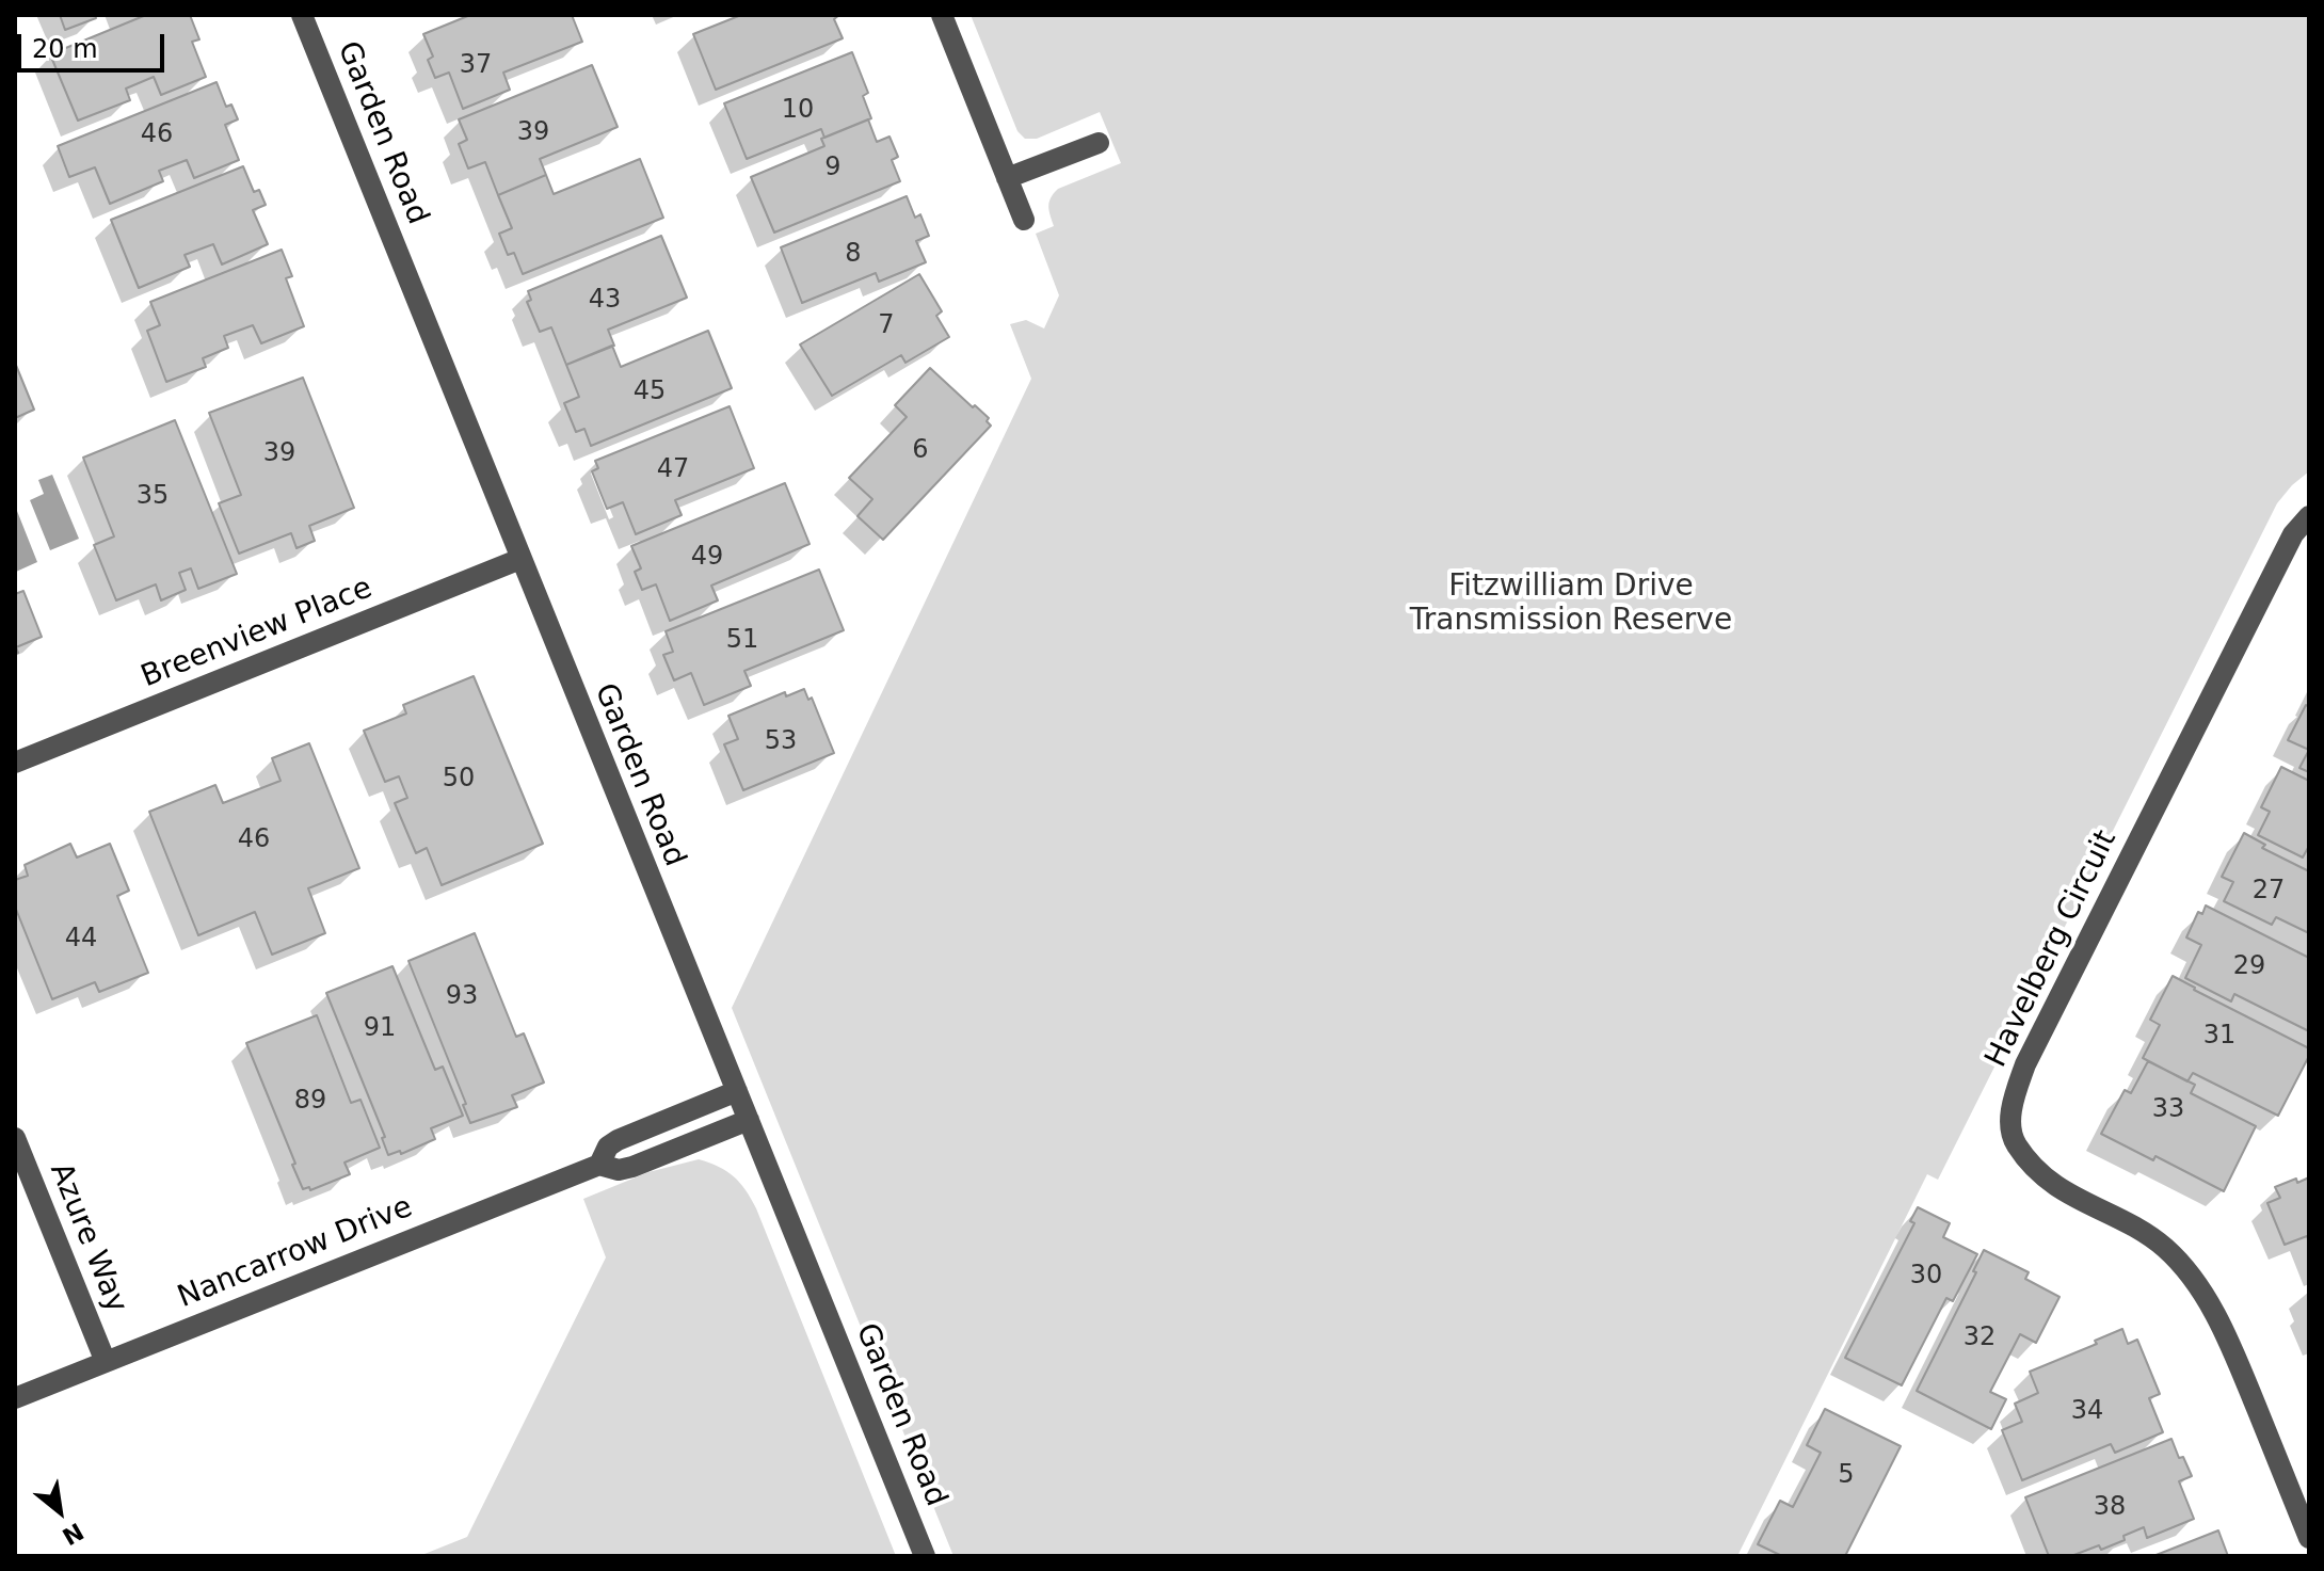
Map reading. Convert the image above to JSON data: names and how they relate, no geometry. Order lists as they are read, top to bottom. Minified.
{"streets":{"street":["Garden Road","Breenview Place","Havelberg Circuit","Azure Way","Nancarrow Drive"]},"crossings":[["Garden Road","Breenview Place"],["Garden Road","Nancarrow Drive"],["Azure Way","Nancarrow Drive"]],"parks":["Fitzwilliam Drive Transmission Reserve"],"house_numbers":["37","10","39","46","9","8","43","7","45","6","39","47","35","49","51","53","50","46","27","44","29","93","91","31","89","33","30","32","34","5","38"],"scale_bar":"20 m","north":"bottom right"}
